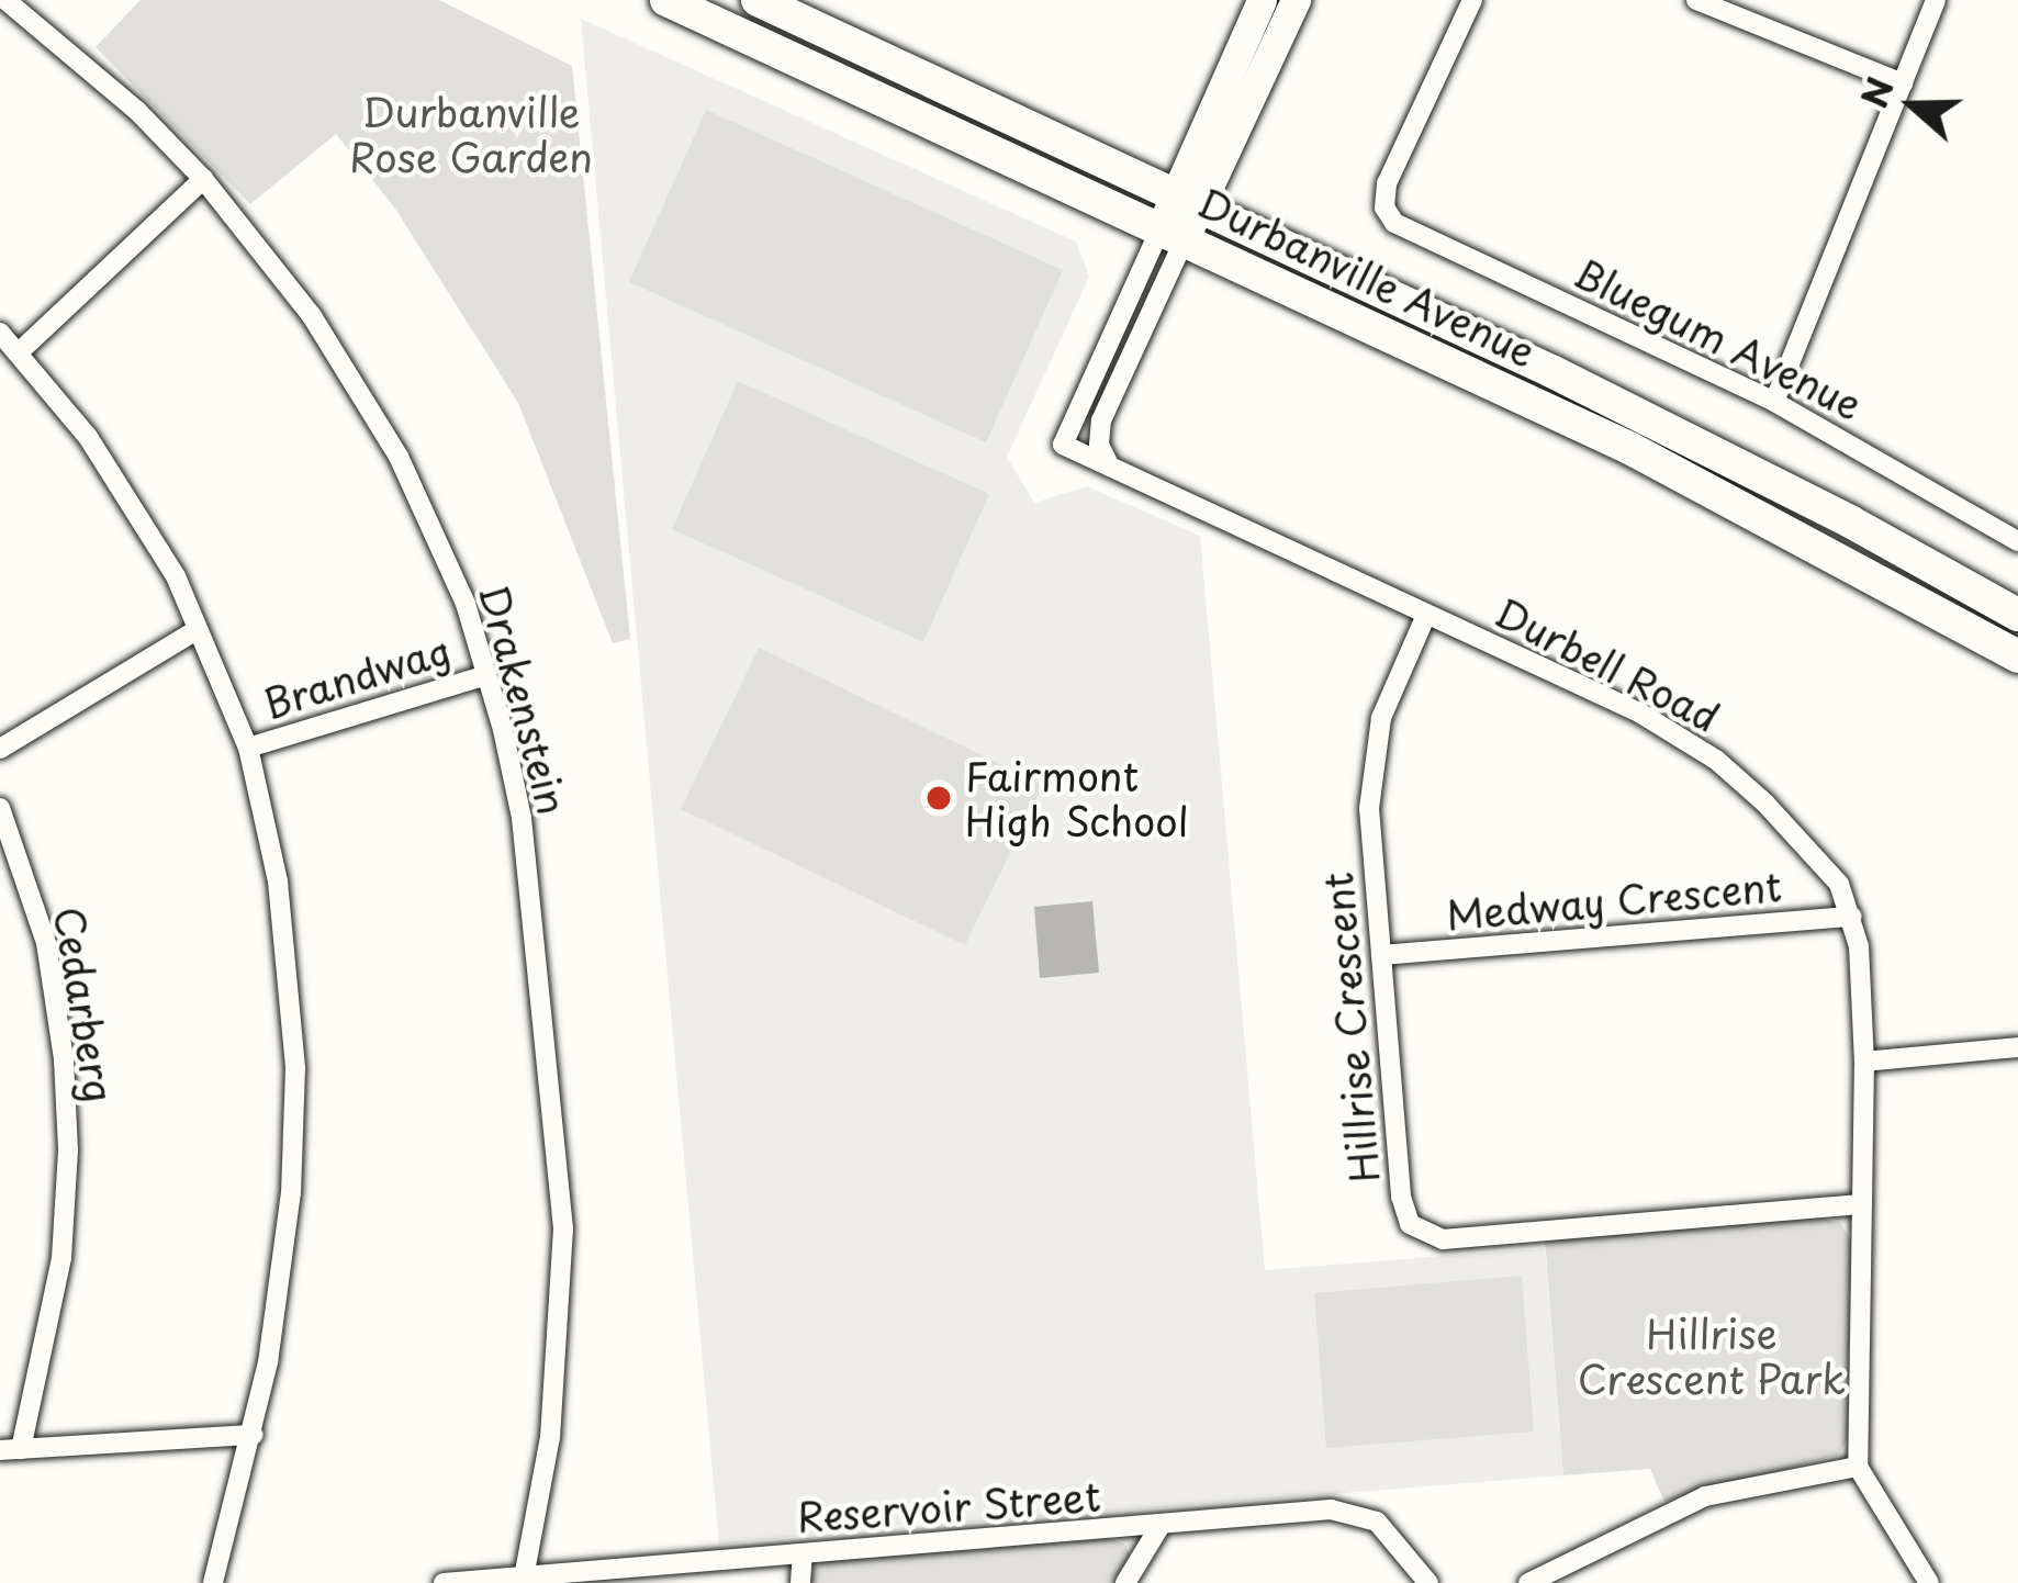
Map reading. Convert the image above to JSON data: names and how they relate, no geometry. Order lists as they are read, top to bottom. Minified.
{"streets":{"main road":["Durbanville Avenue"],"street":["Bluegum Avenue","Durbell Road","Brandwag","Drakenstein","Medway Crescent","Cedarberg","Hillrise Crescent","Reservoir Street"]},"crossings":[["Durbanville Avenue","Durbell Road"],["Durbell Road","Medway Crescent"],["Durbell Road","Hillrise Crescent"],["Brandwag","Drakenstein"],["Drakenstein","Reservoir Street"],["Medway Crescent","Hillrise Crescent"]],"parks":["Durbanville Rose Garden","Hillrise Crescent Park"],"places":["Fairmont High School"],"north":"left"}
